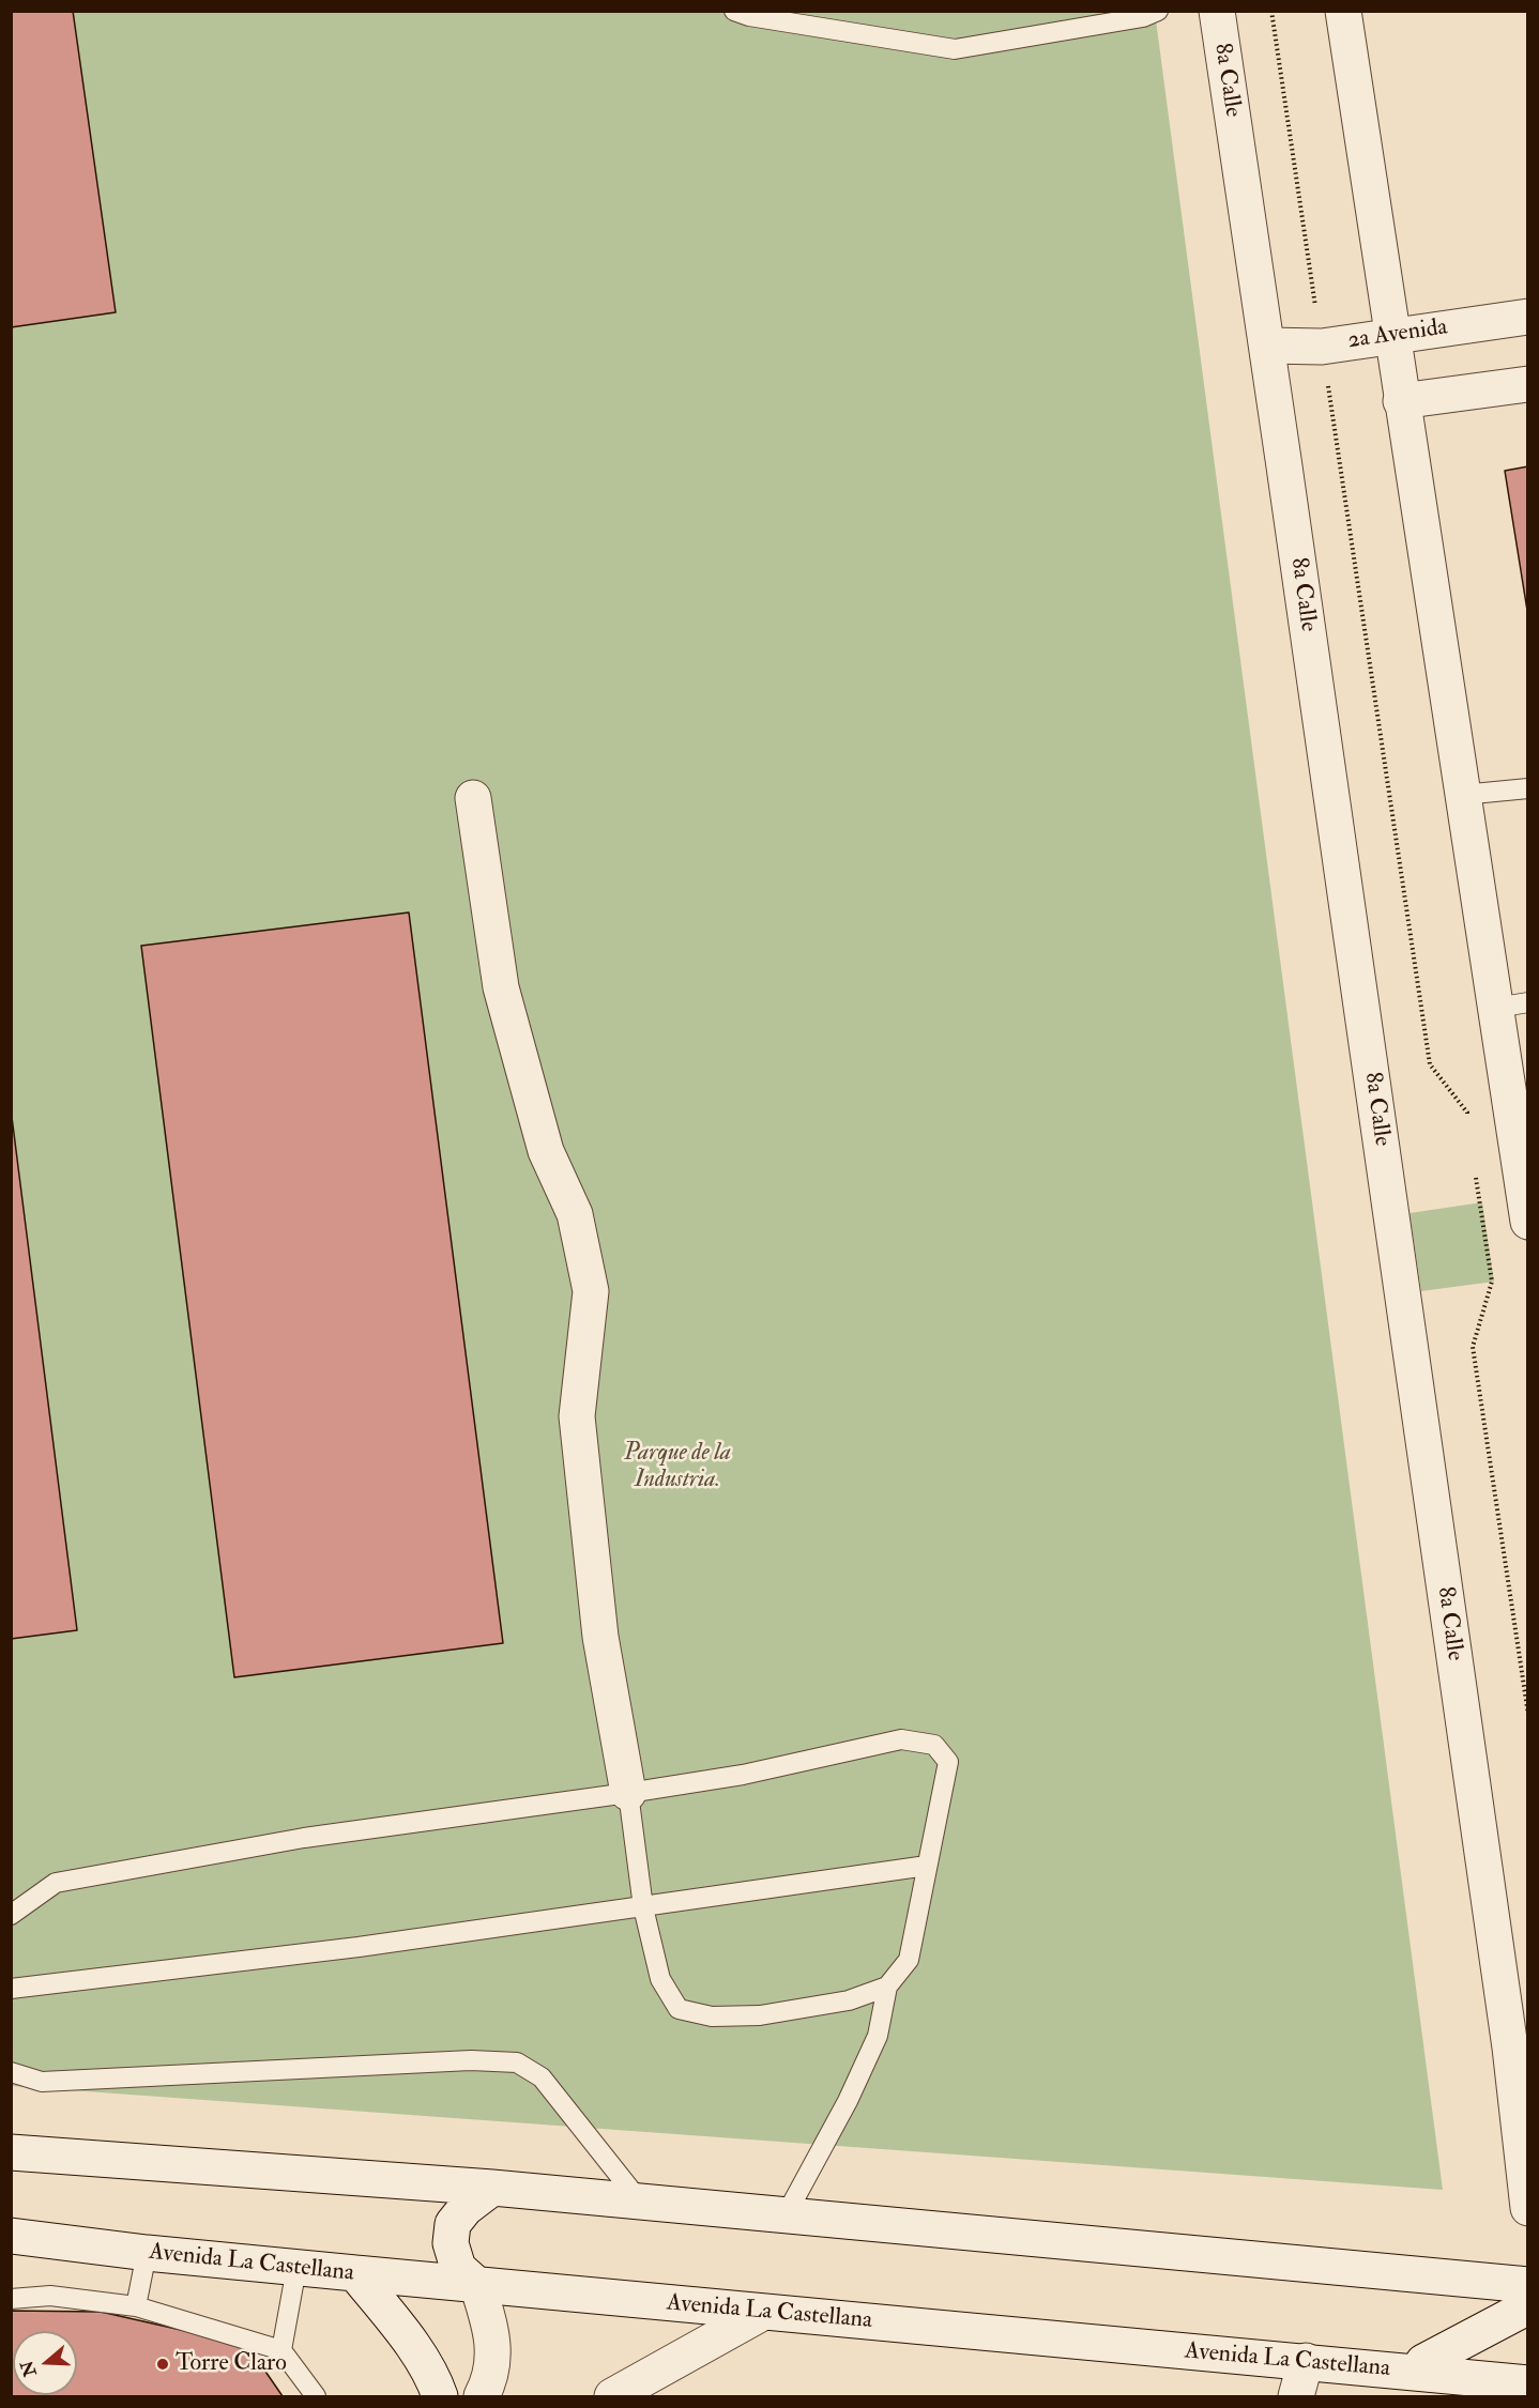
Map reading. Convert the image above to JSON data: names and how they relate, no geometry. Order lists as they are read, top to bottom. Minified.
{"streets":{"street":["8a Calle","2a Avenida","Avenida La Castellana"]},"crossings":[["8a Calle","2a Avenida"]],"parks":["Parque de la Industria."],"places":["Torre Claro"],"north":"left"}
